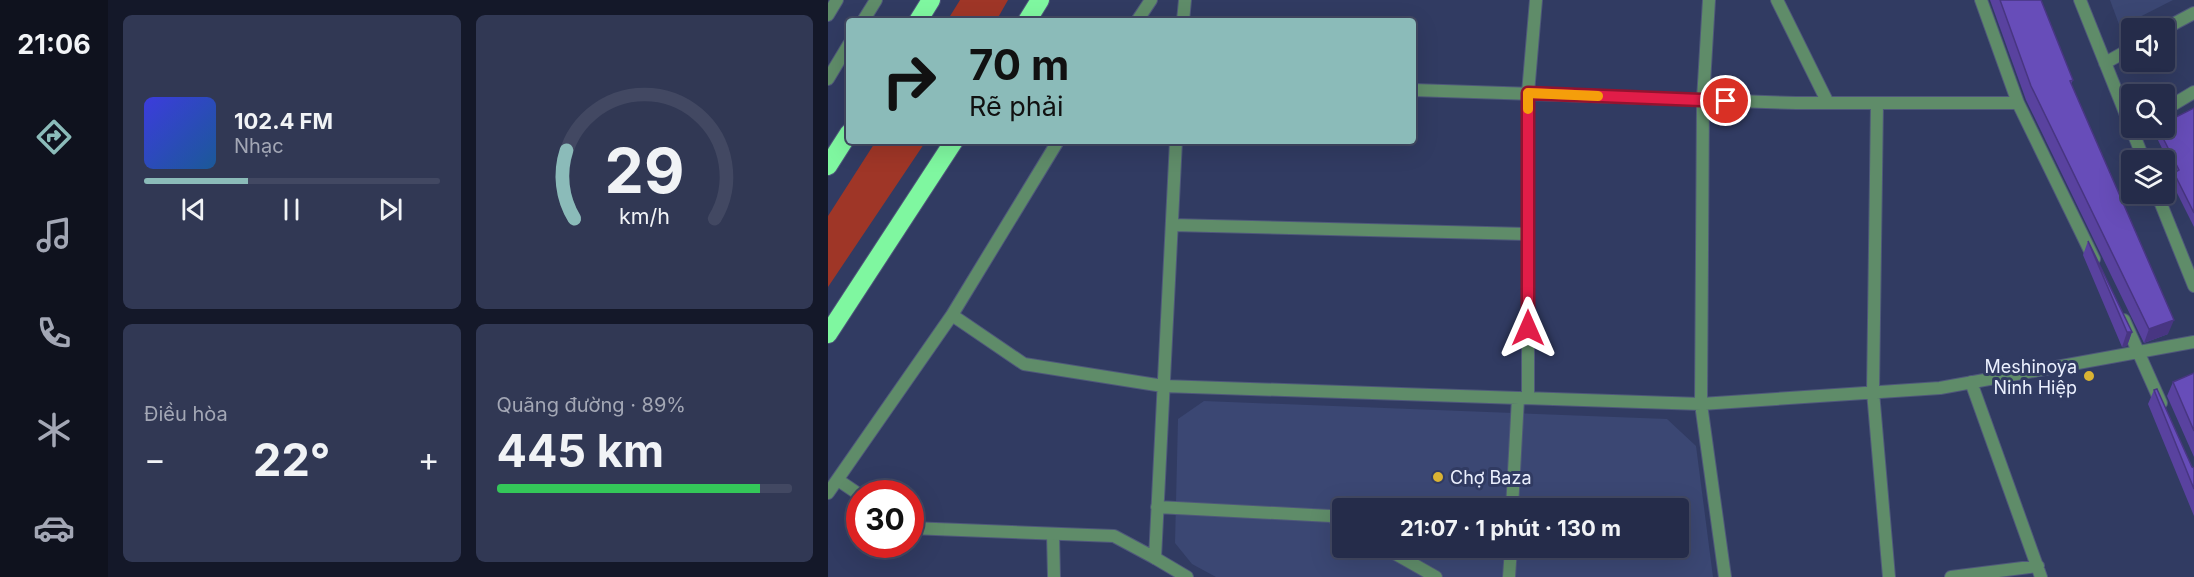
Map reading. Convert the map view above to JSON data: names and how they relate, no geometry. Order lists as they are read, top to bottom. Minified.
{"places":["Meshinoya Ninh Hiệp","Chợ Baza"],"page":{"tabs":"21:06","turn":["70 m","Rẽ phải"],"song":["102.4 FM","Nhạc"],"tile":["Điều hòa",["Quãng đường · 89%","445 km"]],"heat":["−","22°","+"],"limit":"30","trip":"21:07 · 1 phút · 130 m","gauge":["29","km/h"]}}
